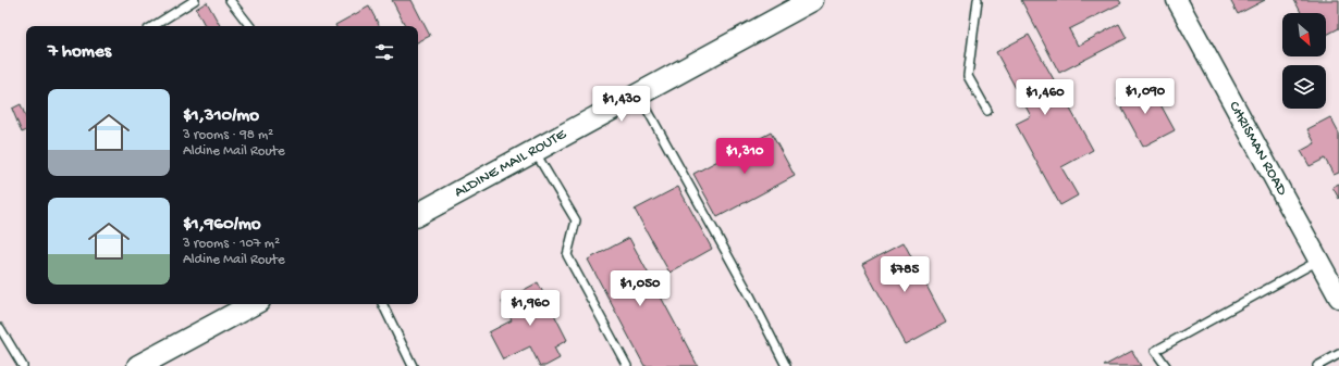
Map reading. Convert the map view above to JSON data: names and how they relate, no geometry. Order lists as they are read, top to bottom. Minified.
{"streets":{"main road":["ALDINE MAIL ROUTE"],"street":["CHRISMAN ROAD"]},"north":"bottom right","page":{"heading":"7 homes","price":["$1,090","$1,460","$1,430","$1,310","$785","$1,050","$1,960"],"list":[{"name":"$1,310/mo","note":"3 rooms · 98 m² · Aldine Mail Route"},{"name":"$1,960/mo","note":"3 rooms · 107 m² · Aldine Mail Route"}]}}
